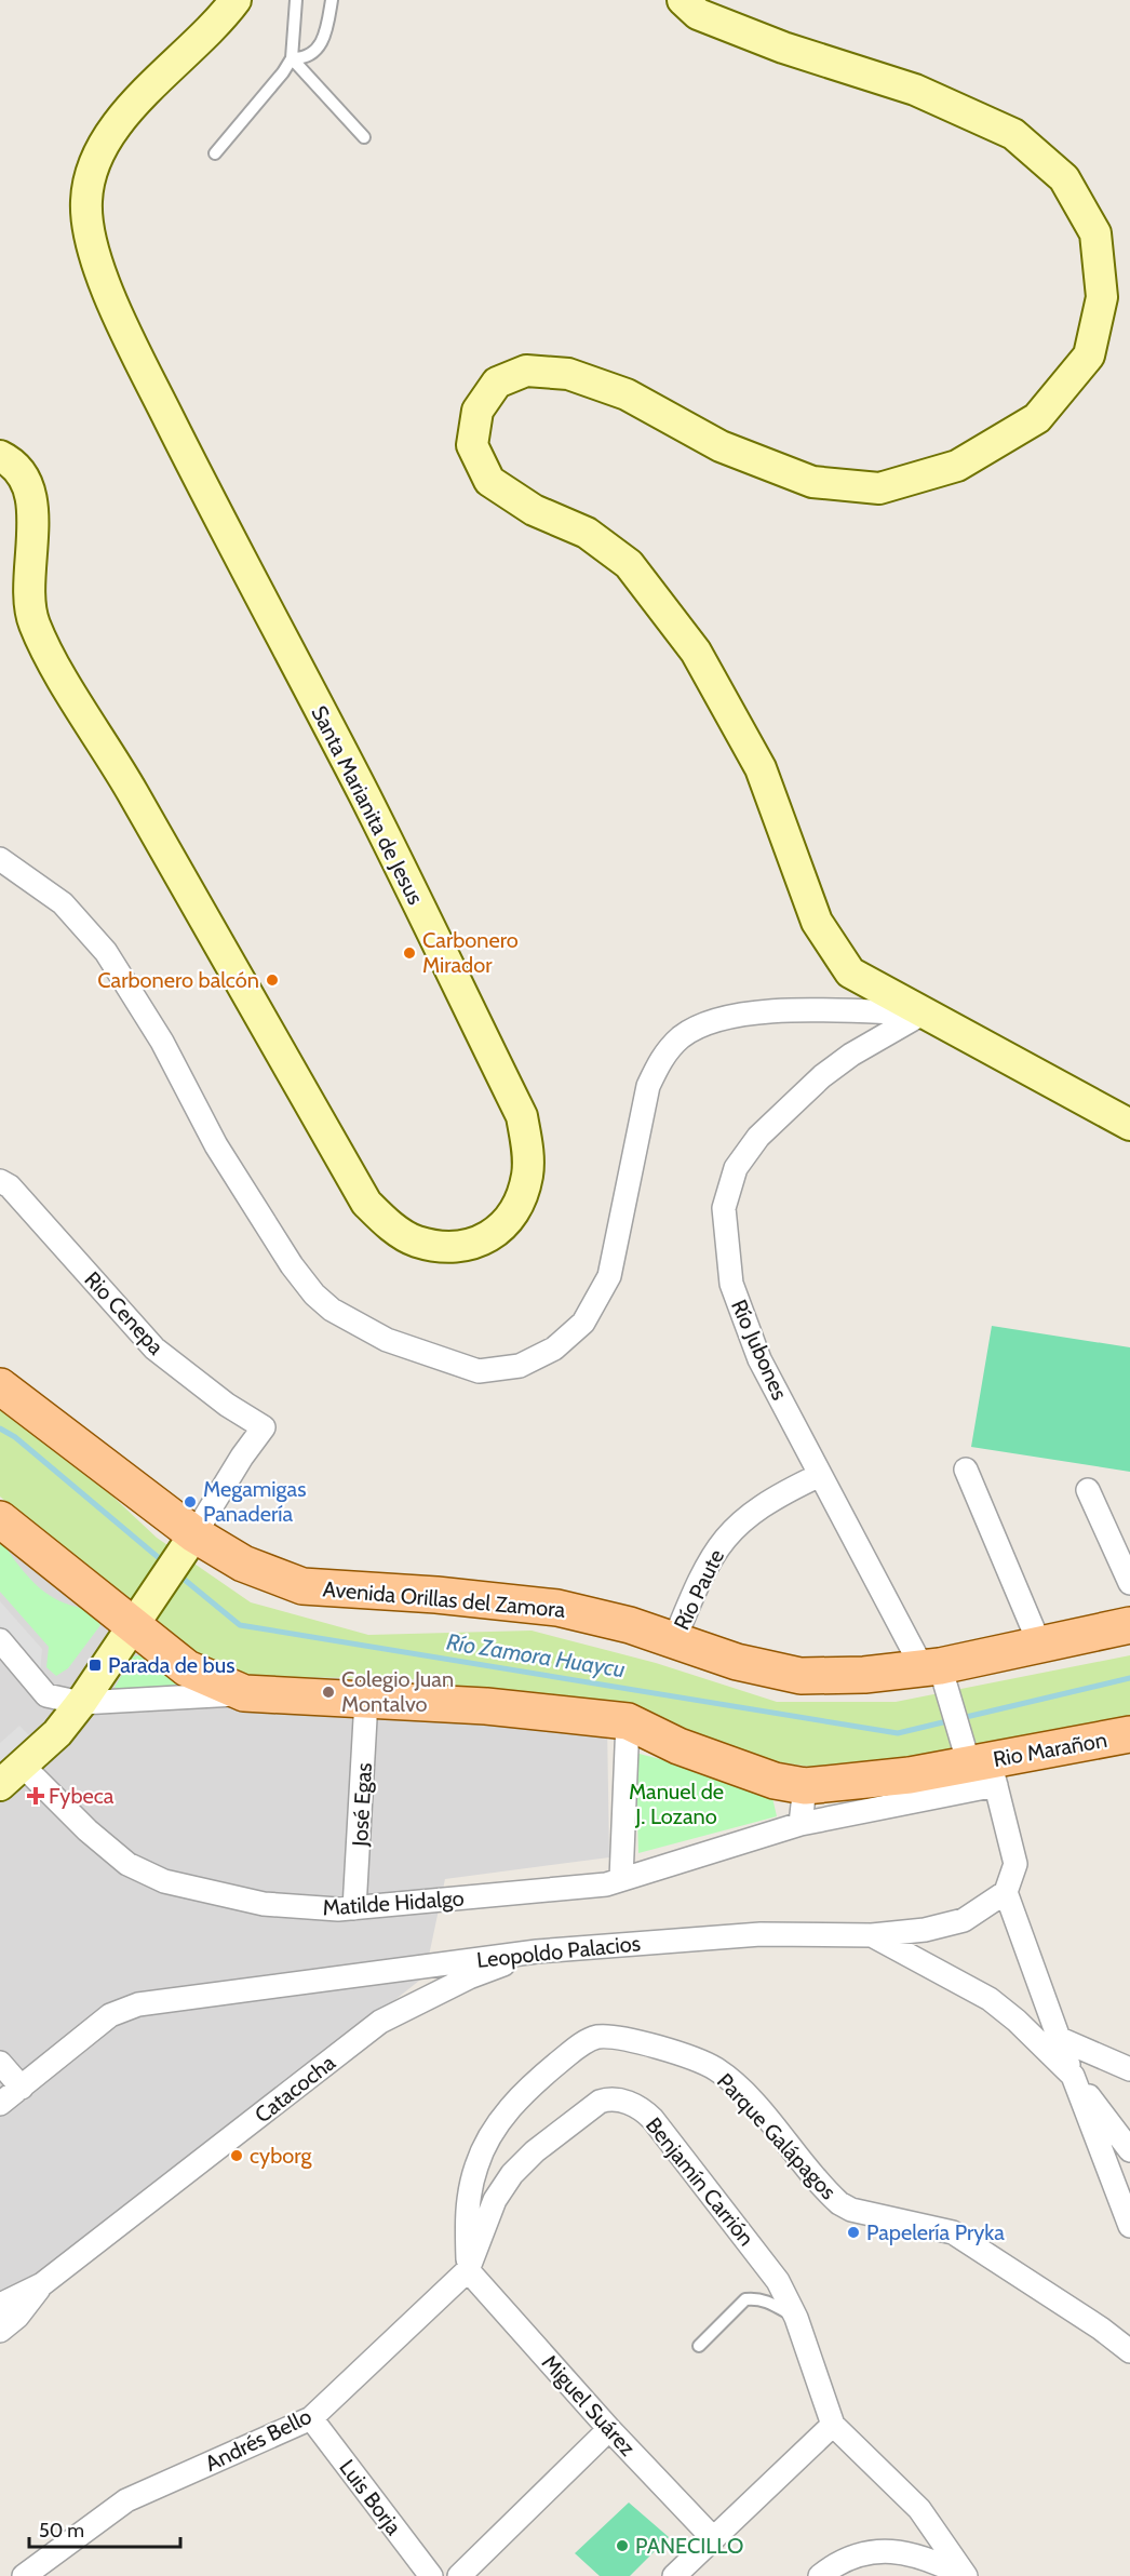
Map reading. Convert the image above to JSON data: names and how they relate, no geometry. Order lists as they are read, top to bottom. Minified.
{"streets":{"main road":["Avenida Orillas del Zamora","Rio Marañon"],"street":["Santa Marianita de Jesus","Rio Cenepa","Río Jubones","Río Paute","José Egas","Matilde Hidalgo","Leopoldo Palacios","Catacocha","Parque Galápagos","Benjamín Carrión","Miguel Suárez","Andrés Bello","Luis Borja"]},"crossings":[["Rio Cenepa","Avenida Orillas del Zamora"],["Río Jubones","Río Paute"],["Río Jubones","Avenida Orillas del Zamora"],["Río Jubones","Rio Marañon"],["Río Jubones","Matilde Hidalgo"],["Río Paute","Avenida Orillas del Zamora"],["Rio Marañon","Matilde Hidalgo"],["José Egas","Matilde Hidalgo"],["Leopoldo Palacios","Catacocha"],["Parque Galápagos","Benjamín Carrión"],["Parque Galápagos","Miguel Suárez"],["Parque Galápagos","Andrés Bello"],["Benjamín Carrión","Miguel Suárez"],["Benjamín Carrión","Andrés Bello"],["Miguel Suárez","Andrés Bello"],["Andrés Bello","Luis Borja"]],"water":["Río Zamora Huaycu"],"parks":["Manuel de J. Lozano"],"places":{"other":["Carbonero Mirador","Carbonero balcón","Megamigas Panadería","Colegio Juan Montalvo","cyborg","Papelería Pryka","PANECILLO"],"transit":["Parada de bus"],"health":["Fybeca"]},"scale_bar":"50 m"}
